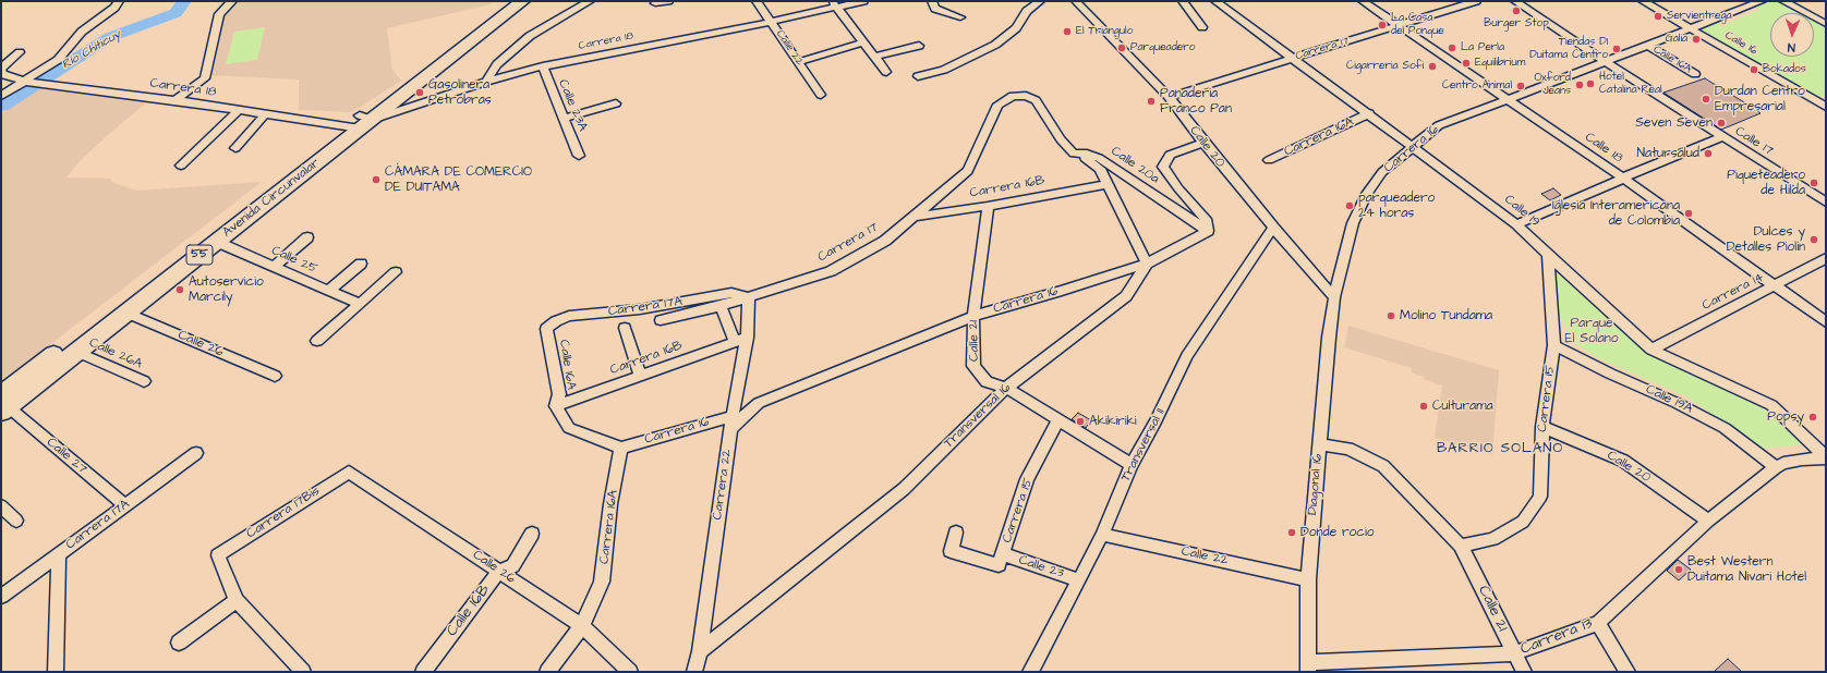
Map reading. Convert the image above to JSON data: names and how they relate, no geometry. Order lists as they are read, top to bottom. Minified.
{"streets":{"highway":["Avenida Circunvalar","55"],"street":["Carrera 18","Calle 16","Calle 22","Carrera 17","Calle 16A","Calle 23A","Carrera 16A","Calle 17","Calle 20","Calle 18","Carrera 16","Calle 20a","Carrera 16B","Calle 19","Calle 25","Carrera 14","Carrera 17A","Calle 21","Calle 26","Calle 26A","Carrera 15","Calle 19A","Transversal 16","Transversal 11","Calle 27","Carrera 22","Diagonal 16","Carrera 17Bis","Calle 23","Calle 16B","Carrera 13"]},"crossings":[["Carrera 18","Calle 22"],["Carrera 18","Calle 23A"],["Carrera 18","Avenida Circunvalar"],["Calle 16","Carrera 16"],["Calle 22","Transversal 11"],["Calle 22","Diagonal 16"],["Carrera 17","Calle 20"],["Carrera 17","Calle 18"],["Carrera 17","Calle 20a"],["Carrera 17","Carrera 16B"],["Carrera 17","Calle 19"],["Carrera 17","Carrera 17A"],["Carrera 17","Carrera 22"],["Calle 16A","Carrera 16"],["Calle 16A","Carrera 16B"],["Calle 16A","Carrera 17A"],["Carrera 16A","Carrera 16"],["Carrera 16A","Calle 19"],["Carrera 16A","Calle 26"],["Calle 17","Carrera 16"],["Calle 20","Carrera 16"],["Calle 20","Carrera 15"],["Calle 20","Transversal 11"],["Calle 20","Diagonal 16"],["Calle 20","Carrera 13"],["Calle 18","Carrera 16"],["Calle 18","Carrera 14"],["Carrera 16","Calle 20a"],["Carrera 16","Calle 19"],["Carrera 16","Calle 21"],["Carrera 16","Transversal 16"],["Carrera 16","Carrera 22"],["Carrera 16","Diagonal 16"],["Carrera 16B","Calle 21"],["Carrera 16B","Carrera 22"],["Avenida Circunvalar","Calle 25"],["Avenida Circunvalar","Calle 26"],["Avenida Circunvalar","Calle 26A"],["Avenida Circunvalar","Calle 27"],["Calle 19","Carrera 14"],["Calle 19","Carrera 15"],["Calle 19","Carrera 13"],["Carrera 17A","Calle 27"],["Carrera 17A","Carrera 22"],["Calle 21","Carrera 15"],["Calle 21","Transversal 16"],["Calle 21","Transversal 11"],["Calle 21","Diagonal 16"],["Calle 21","Carrera 13"],["Calle 26","Carrera 17Bis"],["Calle 26","Calle 16B"],["Carrera 15","Calle 19A"],["Carrera 15","Calle 23"],["Calle 19A","Carrera 13"],["Transversal 16","Carrera 22"],["Transversal 11","Calle 23"],["Diagonal 16","Carrera 13"]],"districts":["BARRIO SOLANO"],"water":["Río Chiticuy"],"parks":["Parque El Solano"],"places":["Burger Stop","Servientrega","La Casa del Ponque","El Triangulo","Galia","Parqueadero","La Perla","Tiendas D1 Duitama Centro","Equilibrium","Cigarreria Sofi","Bokados","Hotel Catalina Real","Oxford Jeans","Centro Animal","Gasolinera Petrobras","Durdan Centro Empresarial","Panadería Franco Pan","Seven Seven","Natursalud","CÁMARA DE COMERCIO DE DUITAMA","Piqueteadero de Hilda","parqueadero 24 horas","Iglesia Interamericana de Colombia","Dulces y Detalles Piolín","Autoservicio Marcily","Molino Tundama","Culturama","Popsy","Akikiriki","Donde rocio","Best Western Duitama Nivari Hotel"],"north":"bottom"}
